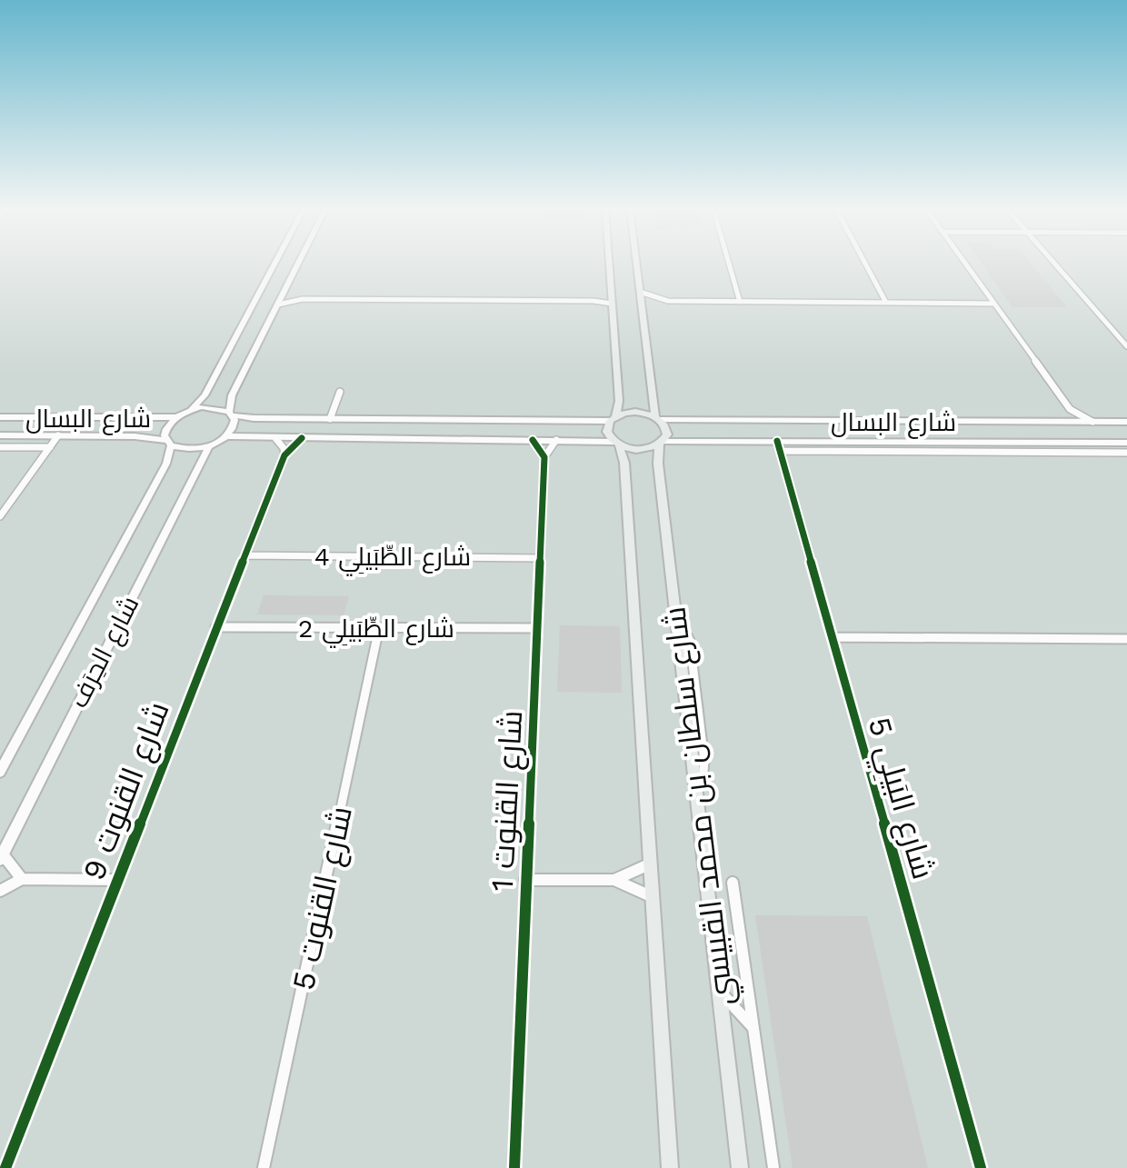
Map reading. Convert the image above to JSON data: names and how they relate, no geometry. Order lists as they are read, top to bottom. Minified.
{"streets":{"main road":["شارع سلطان بن محمد القبيسي"],"street":["شارع البسال","شارع الطِّبَيلِي 4","شارع الطِّبَيلِي 2","شارع الحِرَف","شارع القنوت 9","شارع البَيلِي 5","شارع القنوت 1","شارع القنوت 5"]},"crossings":[["شارع البسال","شارع الحِرَف"],["شارع البسال","شارع البَيلِي 5"],["شارع البسال","شارع سلطان بن محمد القبيسي"],["شارع الطِّبَيلِي 4","شارع القنوت 9"],["شارع الطِّبَيلِي 4","شارع القنوت 1"],["شارع الطِّبَيلِي 2","شارع القنوت 9"],["شارع الطِّبَيلِي 2","شارع القنوت 1"],["شارع الطِّبَيلِي 2","شارع القنوت 5"]]}
